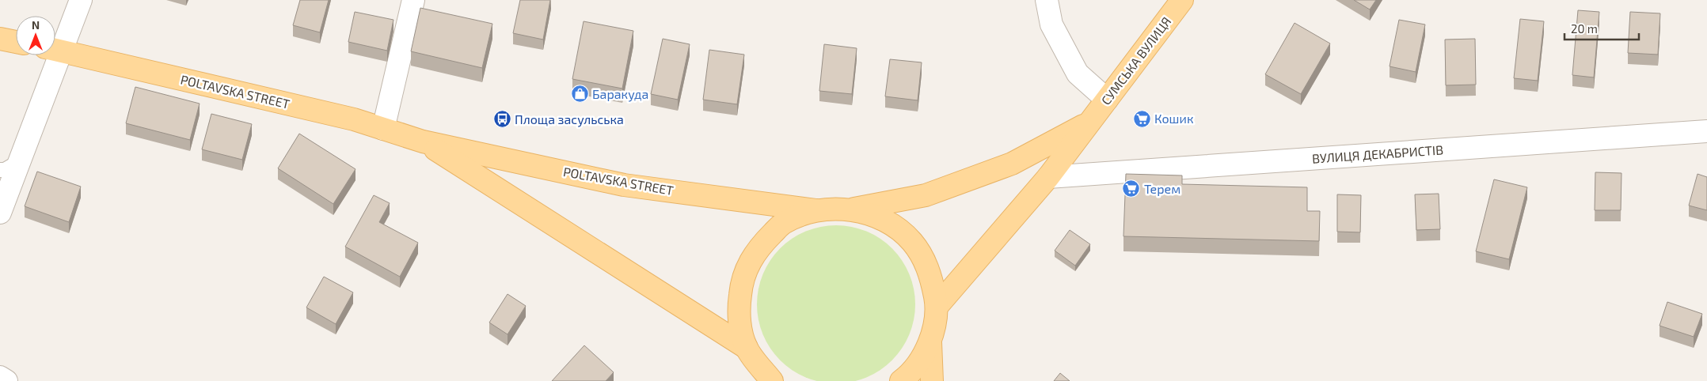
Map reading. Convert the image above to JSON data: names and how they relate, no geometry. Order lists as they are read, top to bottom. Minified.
{"streets":{"main road":["СУМСЬКА ВУЛИЦЯ","POLTAVSKA STREET"],"street":["ВУЛИЦЯ ДЕКАБРИСТІВ"]},"crossings":[["СУМСЬКА ВУЛИЦЯ","ВУЛИЦЯ ДЕКАБРИСТІВ"]],"places":{"shop":["Баракуда"],"supermarket":["Кошик","Терем"],"bus stop":["Площа засульська"]},"scale_bar":"20 m","north":"top"}
